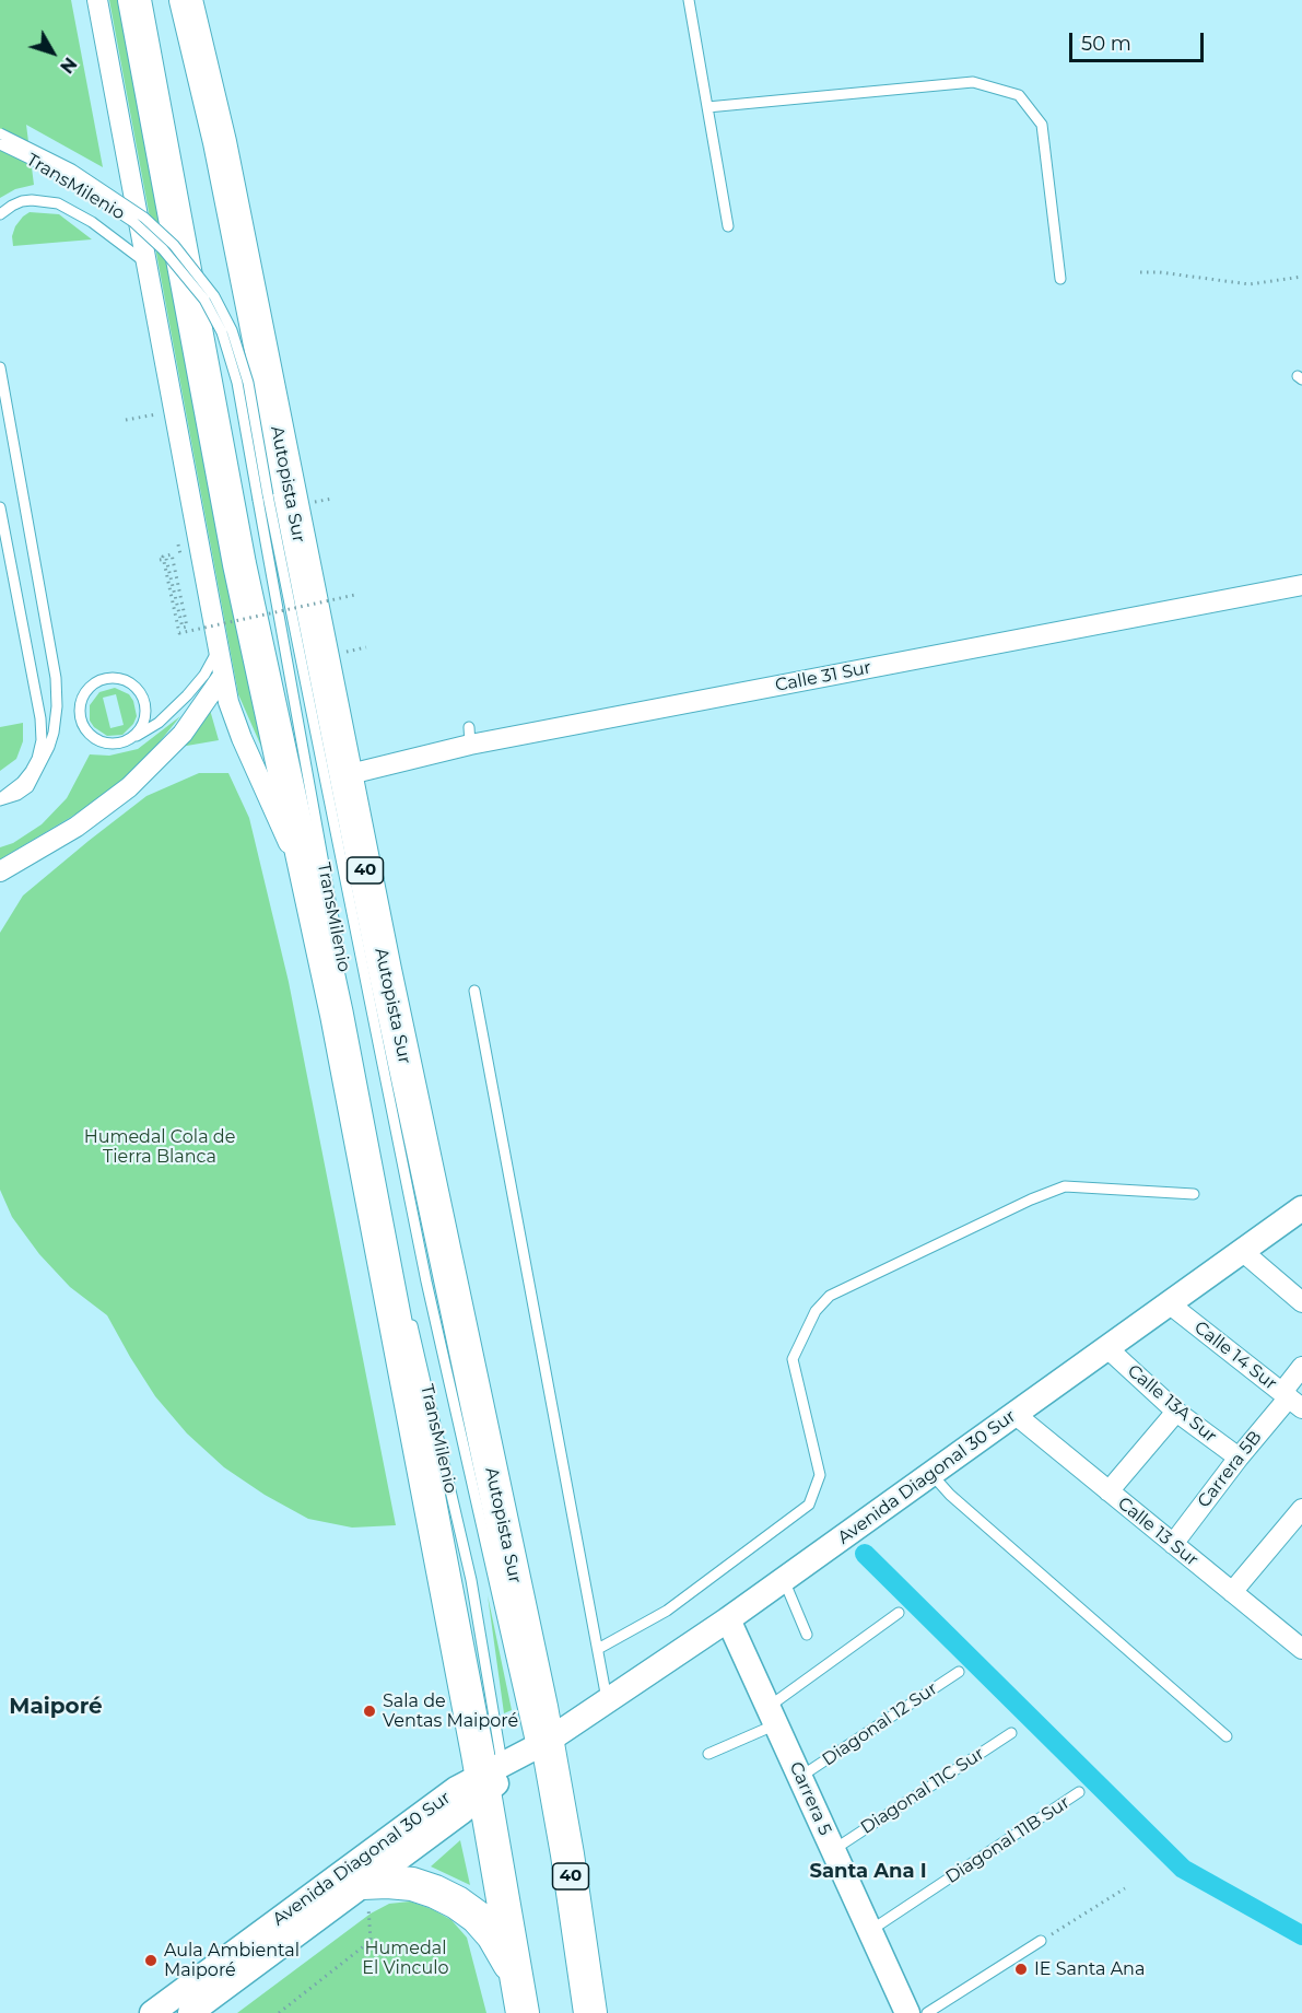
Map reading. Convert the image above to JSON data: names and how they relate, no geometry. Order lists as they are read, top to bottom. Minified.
{"streets":{"highway":["Autopista Sur","40"],"street":["Calle 31 Sur","Calle 14 Sur","Calle 13A Sur","Carrera 5B","Avenida Diagonal 30 Sur","Calle 13 Sur","Carrera 5"],"lane":["TransMilenio","Diagonal 12 Sur","Diagonal 11C Sur","Diagonal 11B Sur"]},"crossings":[["TransMilenio","Autopista Sur"],["TransMilenio","Avenida Diagonal 30 Sur"],["Autopista Sur","Calle 31 Sur"],["Autopista Sur","Avenida Diagonal 30 Sur"],["Calle 14 Sur","Carrera 5B"],["Calle 14 Sur","Avenida Diagonal 30 Sur"],["Calle 13A Sur","Carrera 5B"],["Calle 13A Sur","Avenida Diagonal 30 Sur"],["Carrera 5B","Calle 13 Sur"],["Avenida Diagonal 30 Sur","Calle 13 Sur"],["Avenida Diagonal 30 Sur","Carrera 5"],["Diagonal 12 Sur","Carrera 5"],["Diagonal 11C Sur","Carrera 5"],["Carrera 5","Diagonal 11B Sur"]],"districts":["Maiporé","Santa Ana I"],"parks":["Humedal Cola de Tierra Blanca","Humedal El Vinculo"],"places":["Sala de Ventas Maiporé","Aula Ambiental Maiporé","IE Santa Ana"],"scale_bar":"50 m","north":"bottom right"}
